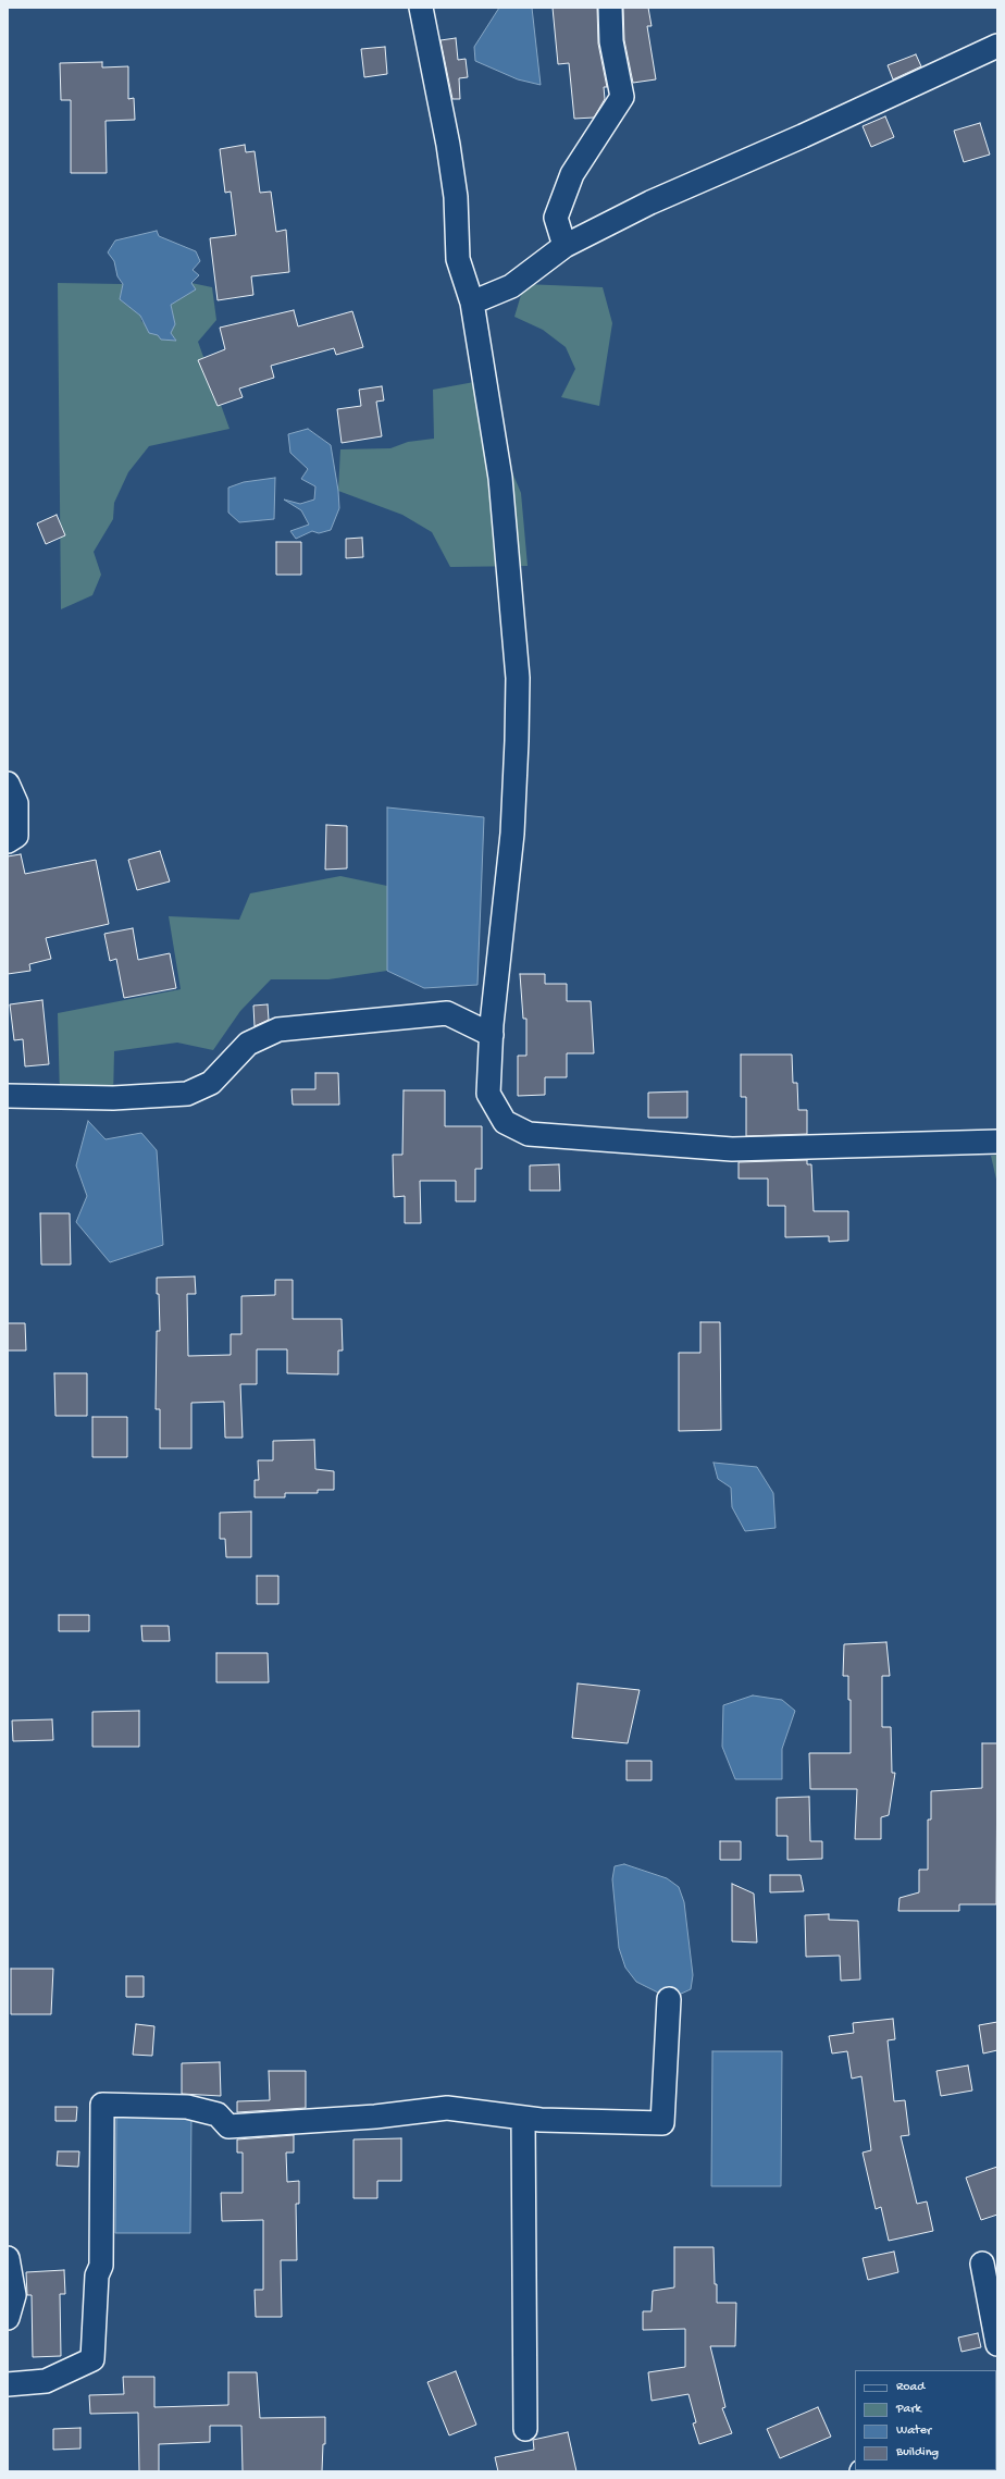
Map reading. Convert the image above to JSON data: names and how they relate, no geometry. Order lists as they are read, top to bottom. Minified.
{"legend":["Road","Park","Water","Building"]}
